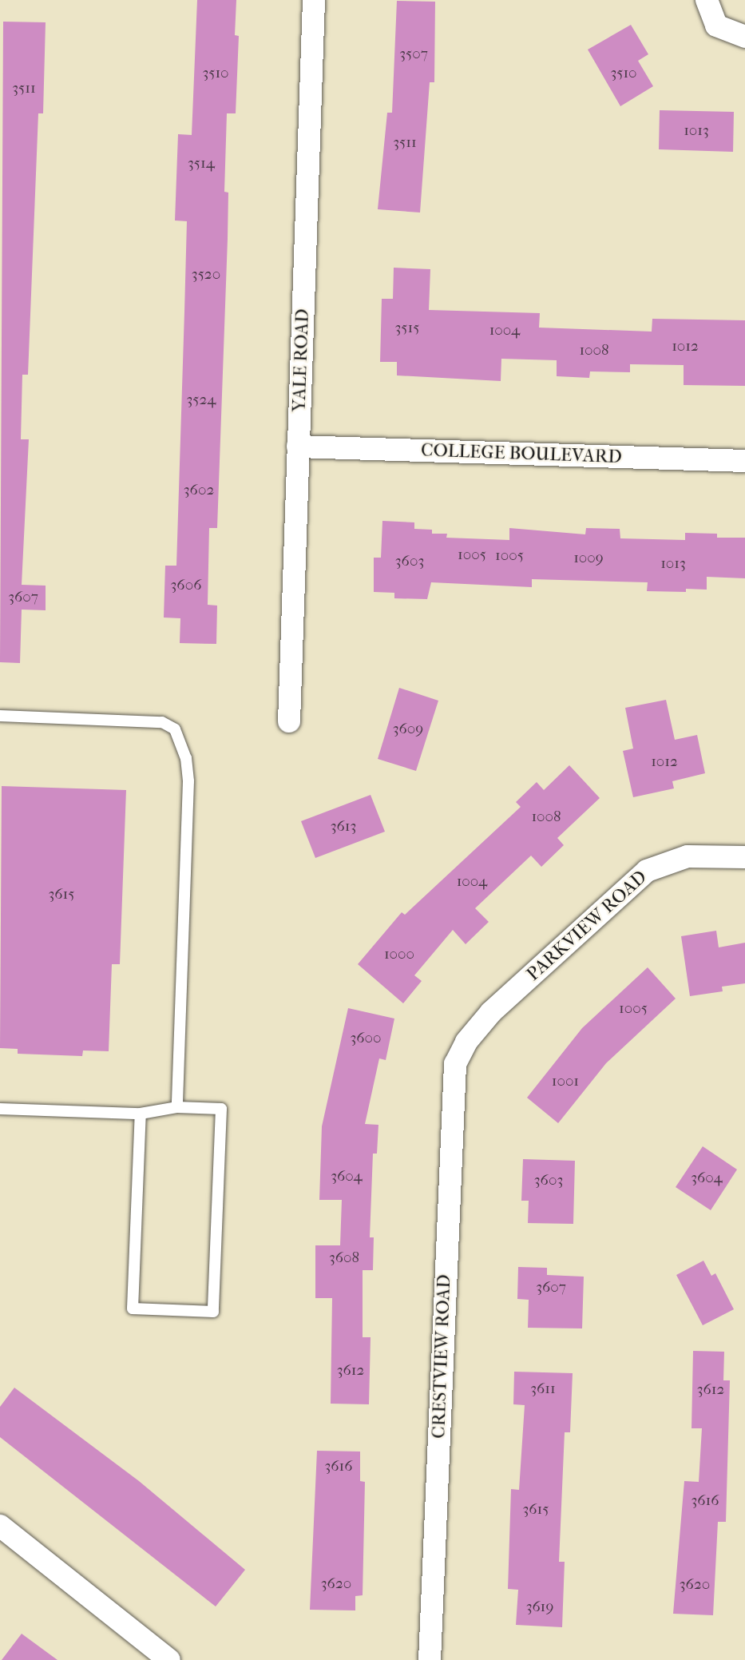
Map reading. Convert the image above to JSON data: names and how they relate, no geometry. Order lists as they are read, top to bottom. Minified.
{"streets":{"street":["YALE ROAD","COLLEGE BOULEVARD","PARKVIEW ROAD","CRESTVIEW ROAD"]},"crossings":[["YALE ROAD","COLLEGE BOULEVARD"],["PARKVIEW ROAD","CRESTVIEW ROAD"]],"house_numbers":["3507","3510","3510","3511","1013","3511","3514","3520","3515","1004","1012","1008","3524","3602","1005","1005","1009","3603","1013","3606","3607","3609","1012","1008","3613","1004","3615","1000","1005","3600","1001","3604","3604","3603","3608","3607","3612","3611","3612","3616","3616","3615","3620","3620","3619"]}
